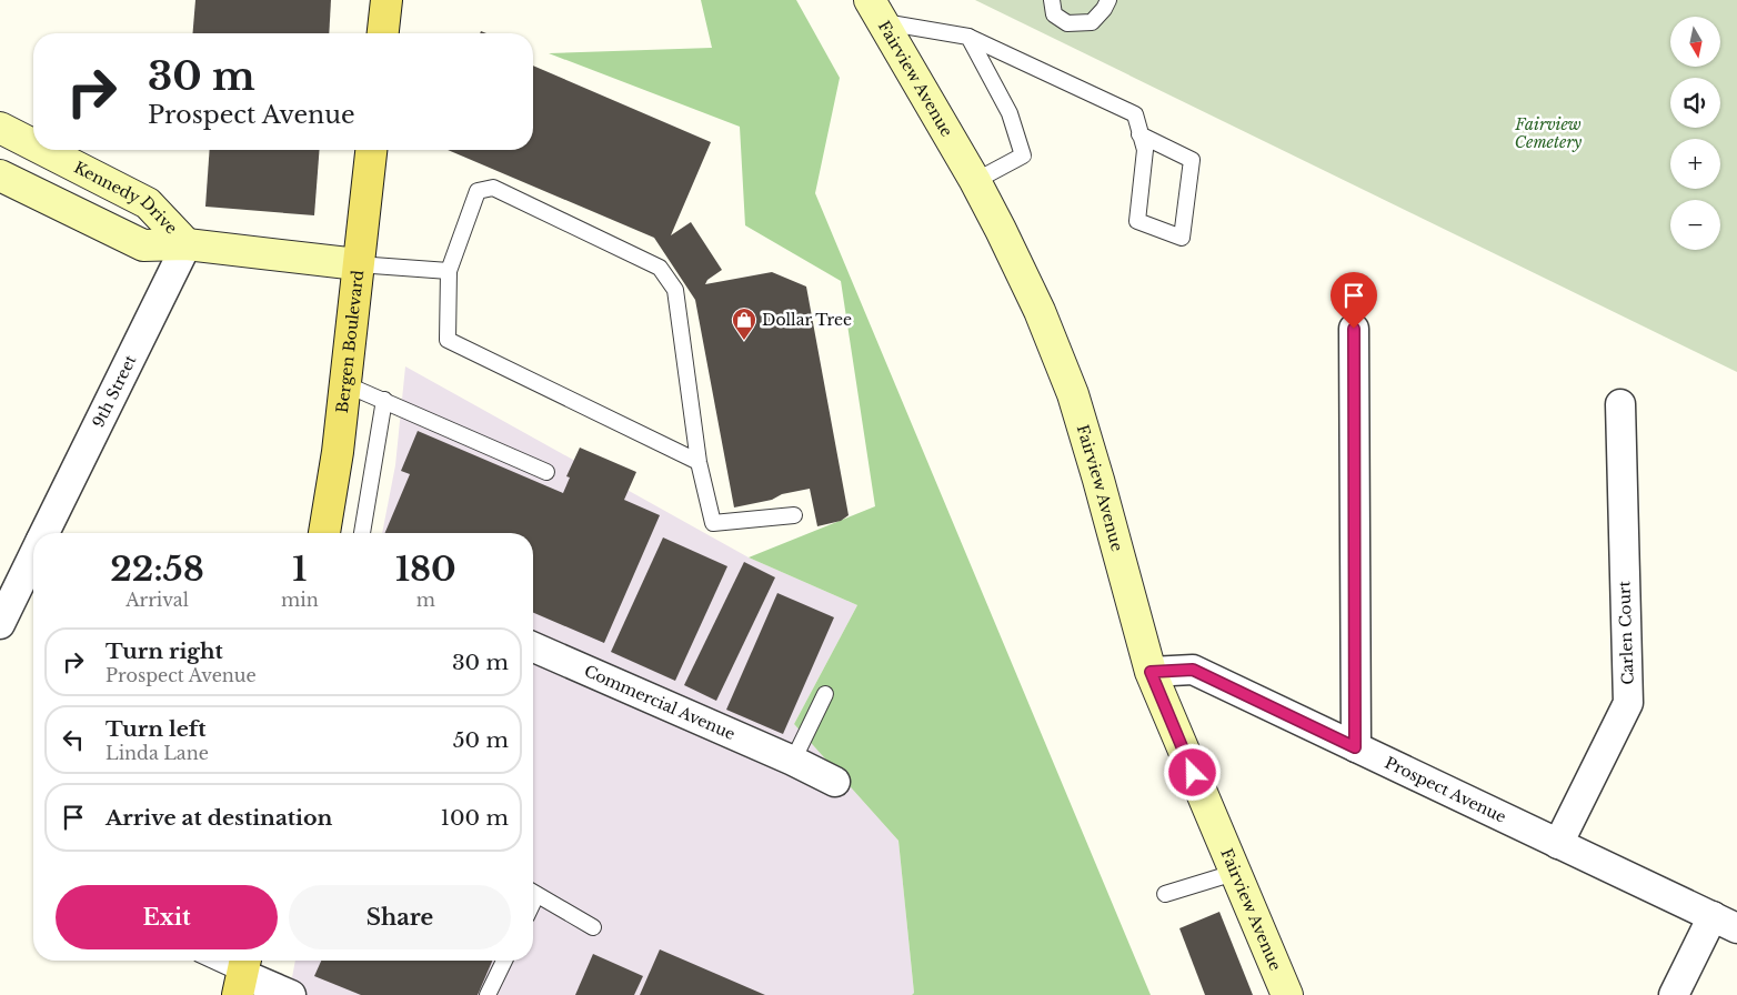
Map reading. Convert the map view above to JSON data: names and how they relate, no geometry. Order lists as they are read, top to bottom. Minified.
{"streets":{"main road":["Fairview Avenue","Kennedy Drive","Bergen Boulevard"],"street":["9th Street","Carlen Court","Commercial Avenue","Prospect Avenue"]},"crossings":[["Fairview Avenue","Prospect Avenue"],["Kennedy Drive","Bergen Boulevard"],["Kennedy Drive","9th Street"],["Carlen Court","Prospect Avenue"]],"parks":["Fairview Cemetery"],"places":{"shop":["Dollar Tree"]},"north":"bottom","page":{"map_buttons":["+","−"],"turn":["30 m","Prospect Avenue"],"eta":["22:58","Arrival","1","min","180","m"],"list":[{"name":"Turn right","note":"Prospect Avenue","value":"30 m"},{"name":"Turn left","note":"Linda Lane","value":"50 m"},{"name":"Arrive at destination","value":"100 m"}],"buttons":["Exit","Share"]}}
